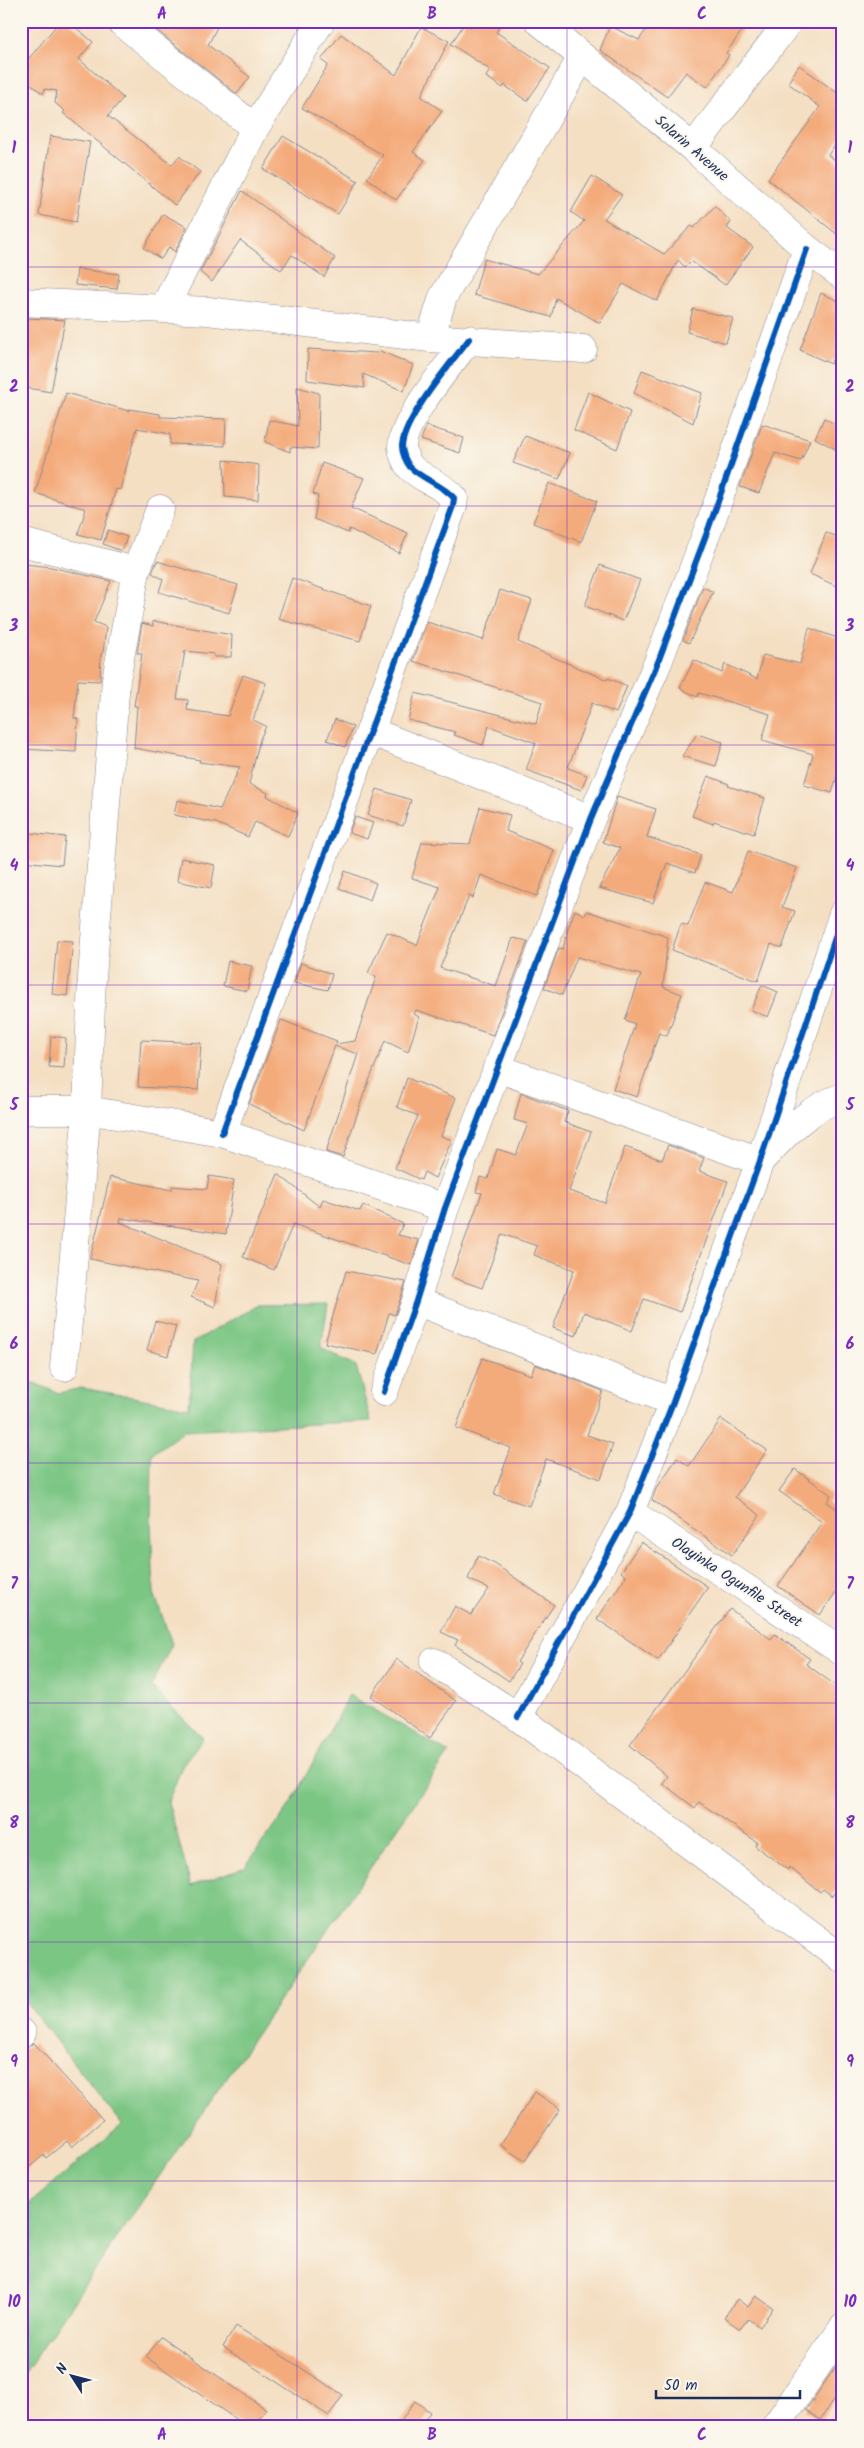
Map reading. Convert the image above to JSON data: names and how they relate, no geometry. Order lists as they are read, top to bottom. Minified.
{"streets":{"street":["Solarin Avenue","Olayinka Ogunfile Street"]},"scale_bar":"50 m","north":"top left","grid":{"columns":["A","B","C"],"rows":["1","2","3","4","5","6","7","8","9","10"]}}
